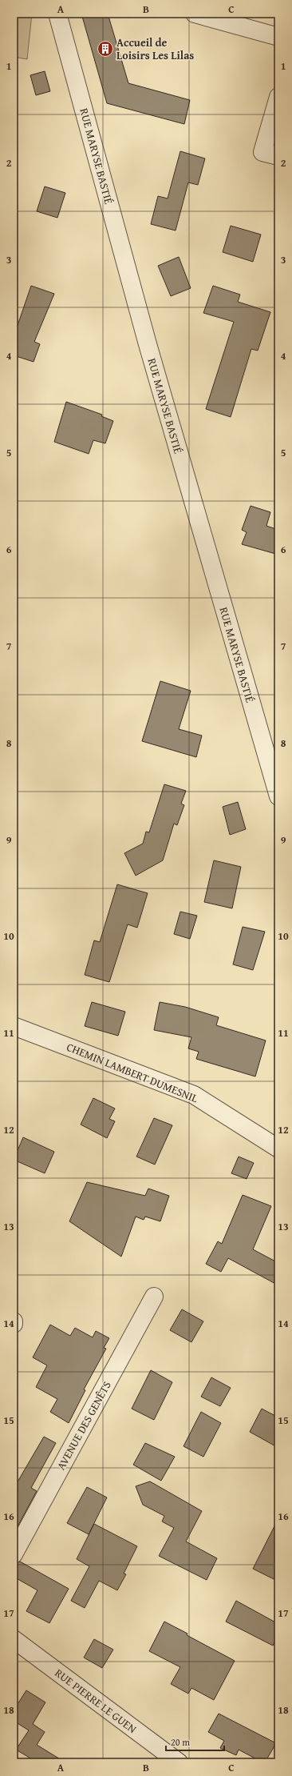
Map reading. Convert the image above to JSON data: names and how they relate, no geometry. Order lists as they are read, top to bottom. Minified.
{"streets":{"street":["RUE MARYSE BASTIÉ","CHEMIN LAMBERT DUMESNIL","AVENUE DES GENÊTS","RUE PIERRE LE GUEN"]},"places":{"building":["Accueil de Loisirs Les Lilas"]},"scale_bar":"20 m","grid":{"columns":["A","B","C"],"rows":["1","2","3","4","5","6","7","8","9","10","11","12","13","14","15","16","17","18"]}}
